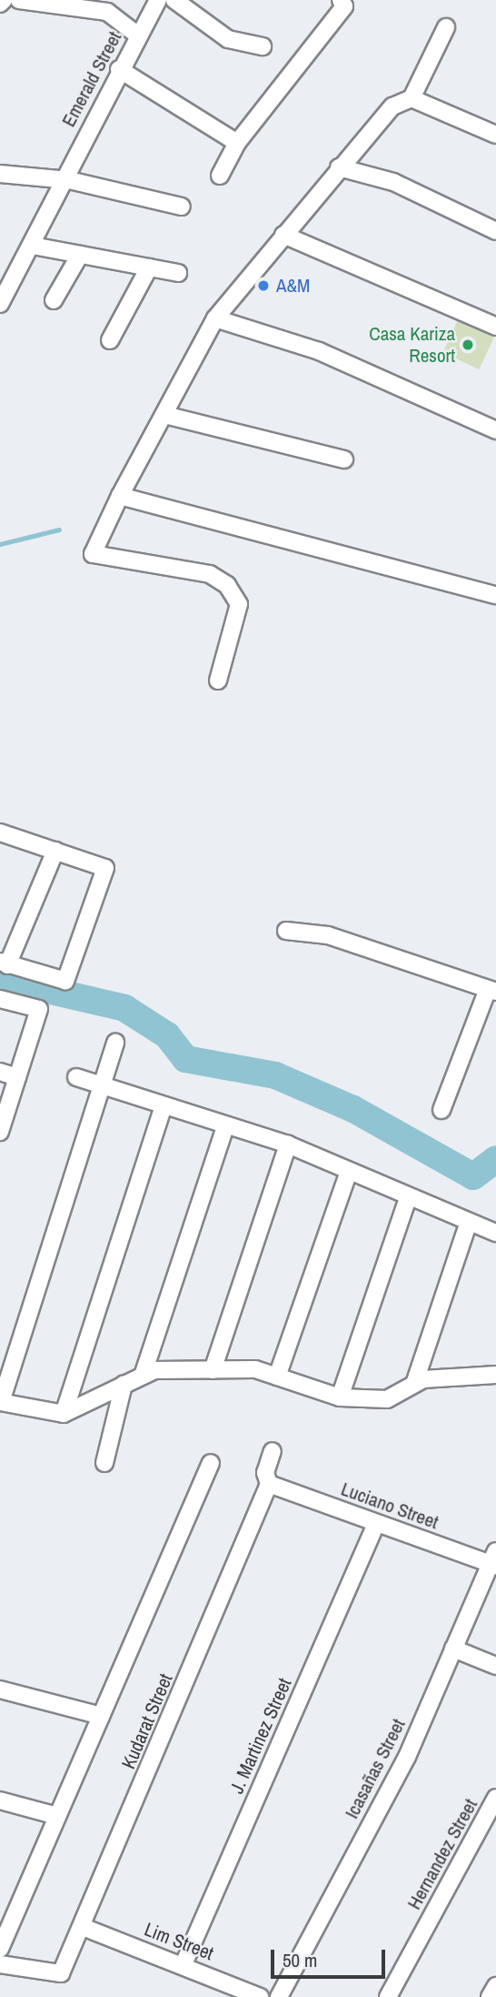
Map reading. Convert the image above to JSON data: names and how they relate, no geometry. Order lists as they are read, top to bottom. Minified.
{"streets":{"street":["Emerald Street","Luciano Street","Kudarat Street","J. Martinez Street","Icasañas Street","Hernandez Street","Lim Street"]},"crossings":[["Luciano Street","Kudarat Street"],["Luciano Street","J. Martinez Street"],["Luciano Street","Icasañas Street"],["Kudarat Street","Lim Street"],["J. Martinez Street","Lim Street"]],"places":["A&M","Casa Kariza Resort"],"scale_bar":"50 m"}
